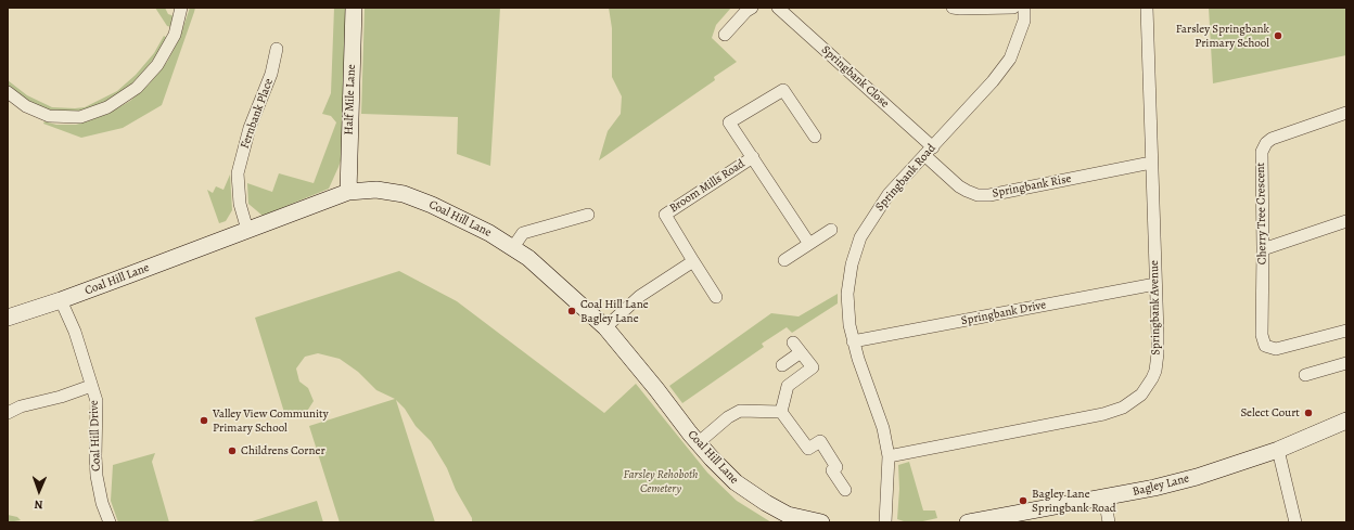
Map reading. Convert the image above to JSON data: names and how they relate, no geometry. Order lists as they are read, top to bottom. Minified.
{"streets":{"street":["Springbank Close","Half Mile Lane","Fernbank Place","Springbank Road","Broom Mills Road","Springbank Rise","Cherry Tree Crescent","Coal Hill Lane","Springbank Avenue","Springbank Drive","Coal Hill Drive","Bagley Lane"]},"crossings":[["Springbank Close","Springbank Road"],["Springbank Close","Springbank Rise"],["Half Mile Lane","Coal Hill Lane"],["Fernbank Place","Coal Hill Lane"],["Springbank Road","Springbank Rise"],["Springbank Road","Springbank Avenue"],["Springbank Road","Springbank Drive"],["Springbank Rise","Springbank Avenue"],["Coal Hill Lane","Coal Hill Drive"],["Springbank Avenue","Springbank Drive"]],"parks":["Farsley Rehoboth Cemetery"],"places":["Farsley Springbank Primary School","Coal Hill Lane Bagley Lane","Select Court","Valley View Community Primary School","Childrens Corner","Bagley Lane Springbank Road"],"north":"bottom"}
